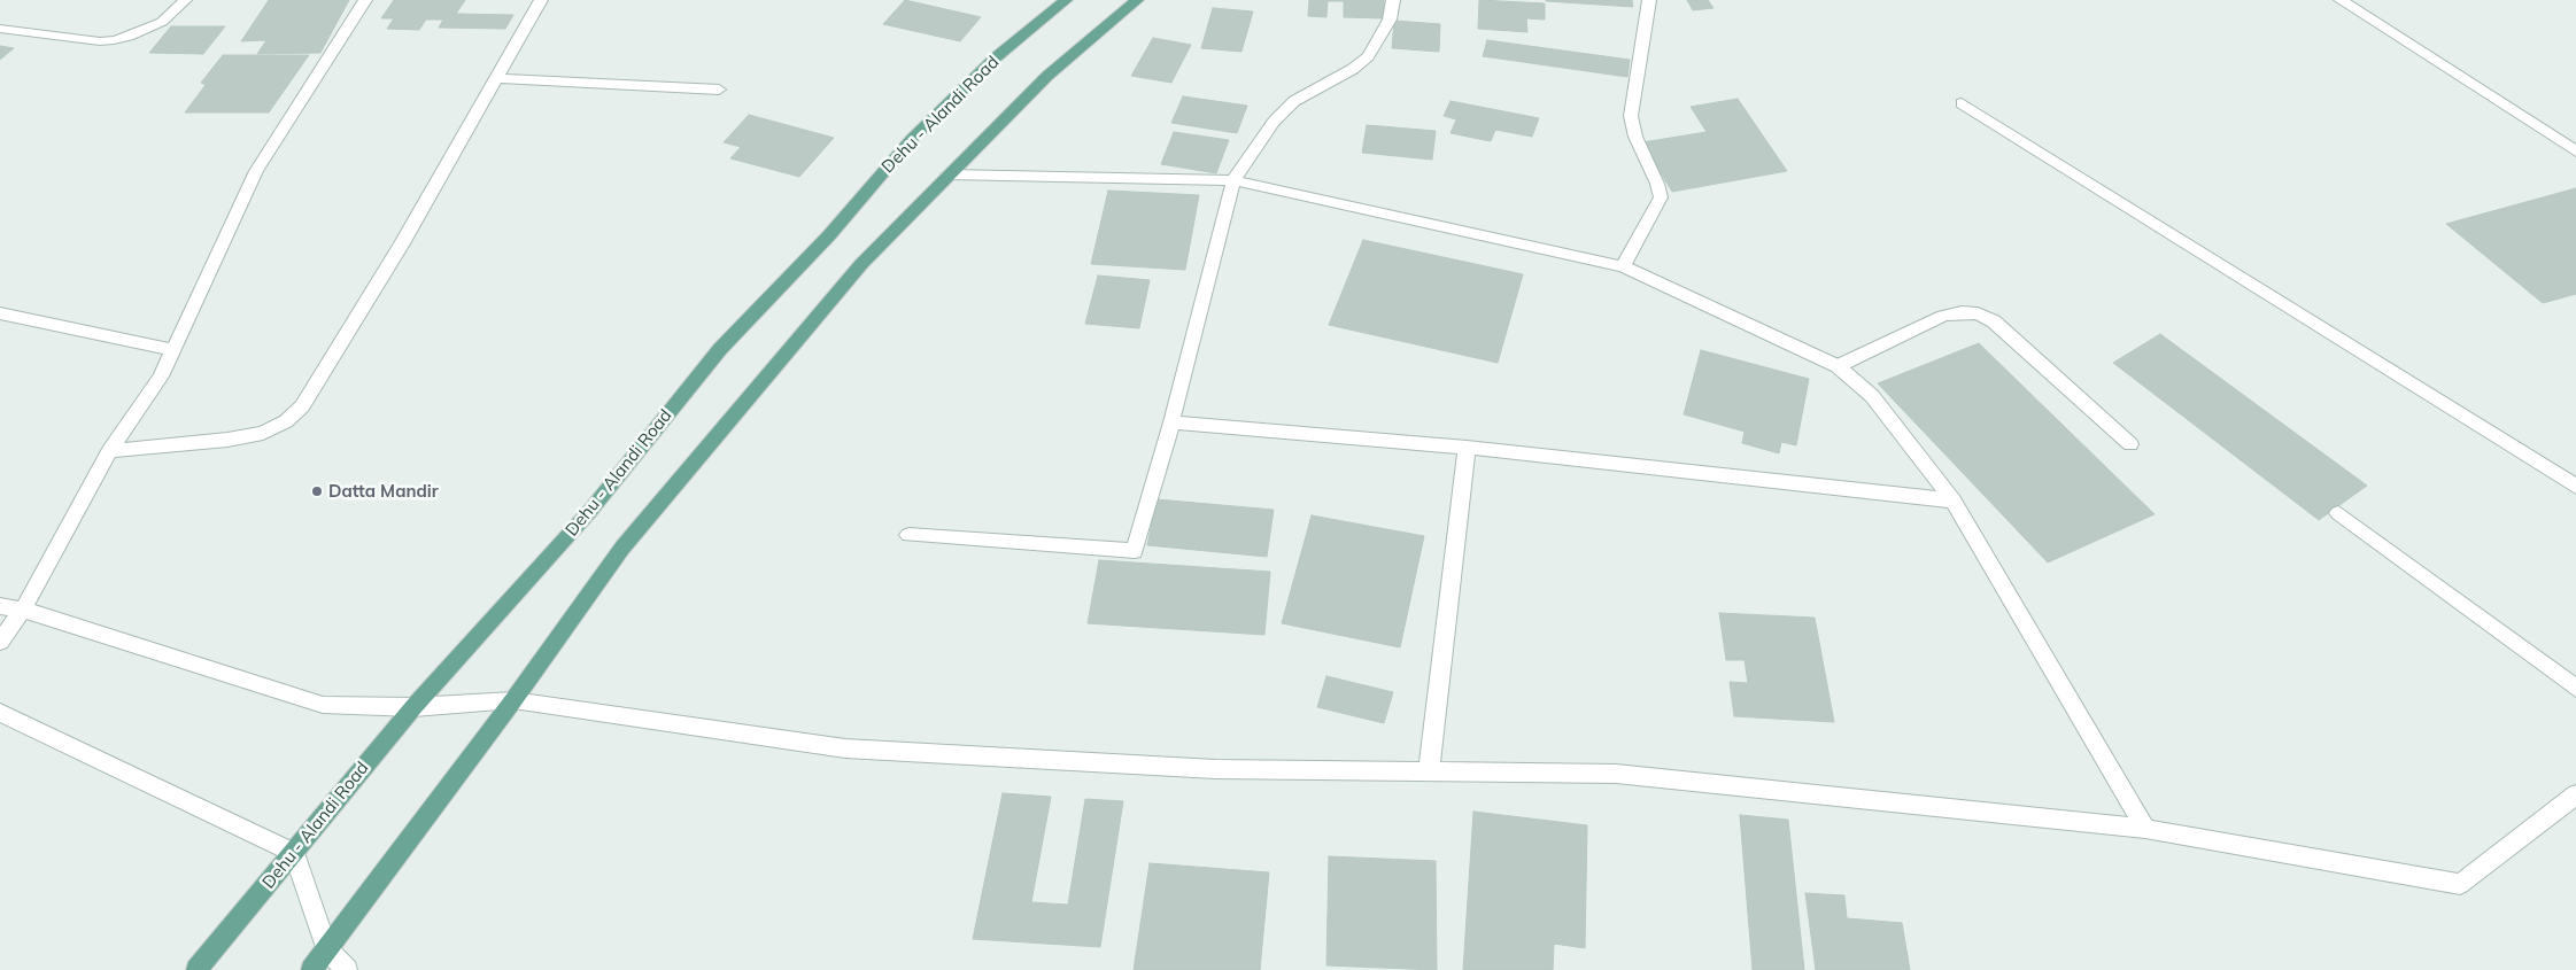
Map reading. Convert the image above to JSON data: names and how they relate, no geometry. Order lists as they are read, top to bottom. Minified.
{"streets":{"main road":["Dehu - Alandi Road"]},"places":["Datta Mandir"]}
